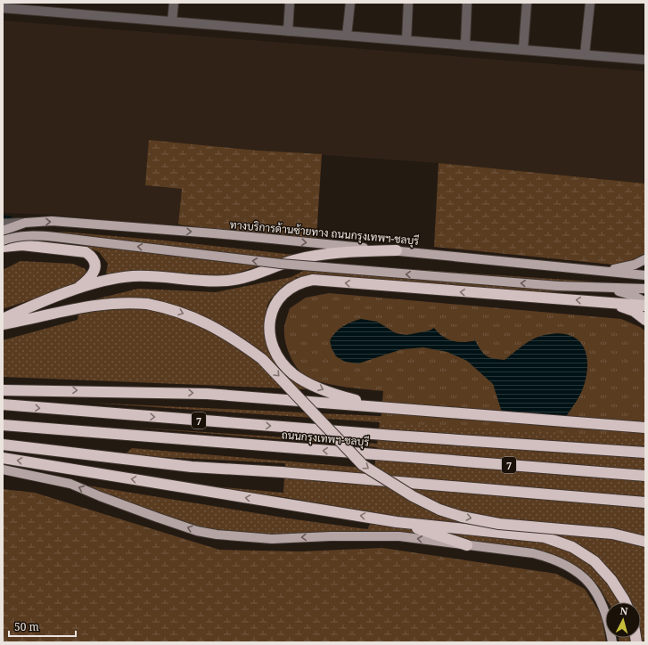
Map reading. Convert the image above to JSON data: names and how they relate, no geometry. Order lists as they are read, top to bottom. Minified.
{"streets":{"highway":["7","ถนนกรุงเทพฯ-ชลบุรี"],"main road":["ทางบริการด้านซ้ายทาง ถนนกรุงเทพฯ-ชลบุรี"]},"scale_bar":"50 m","north":"top"}
